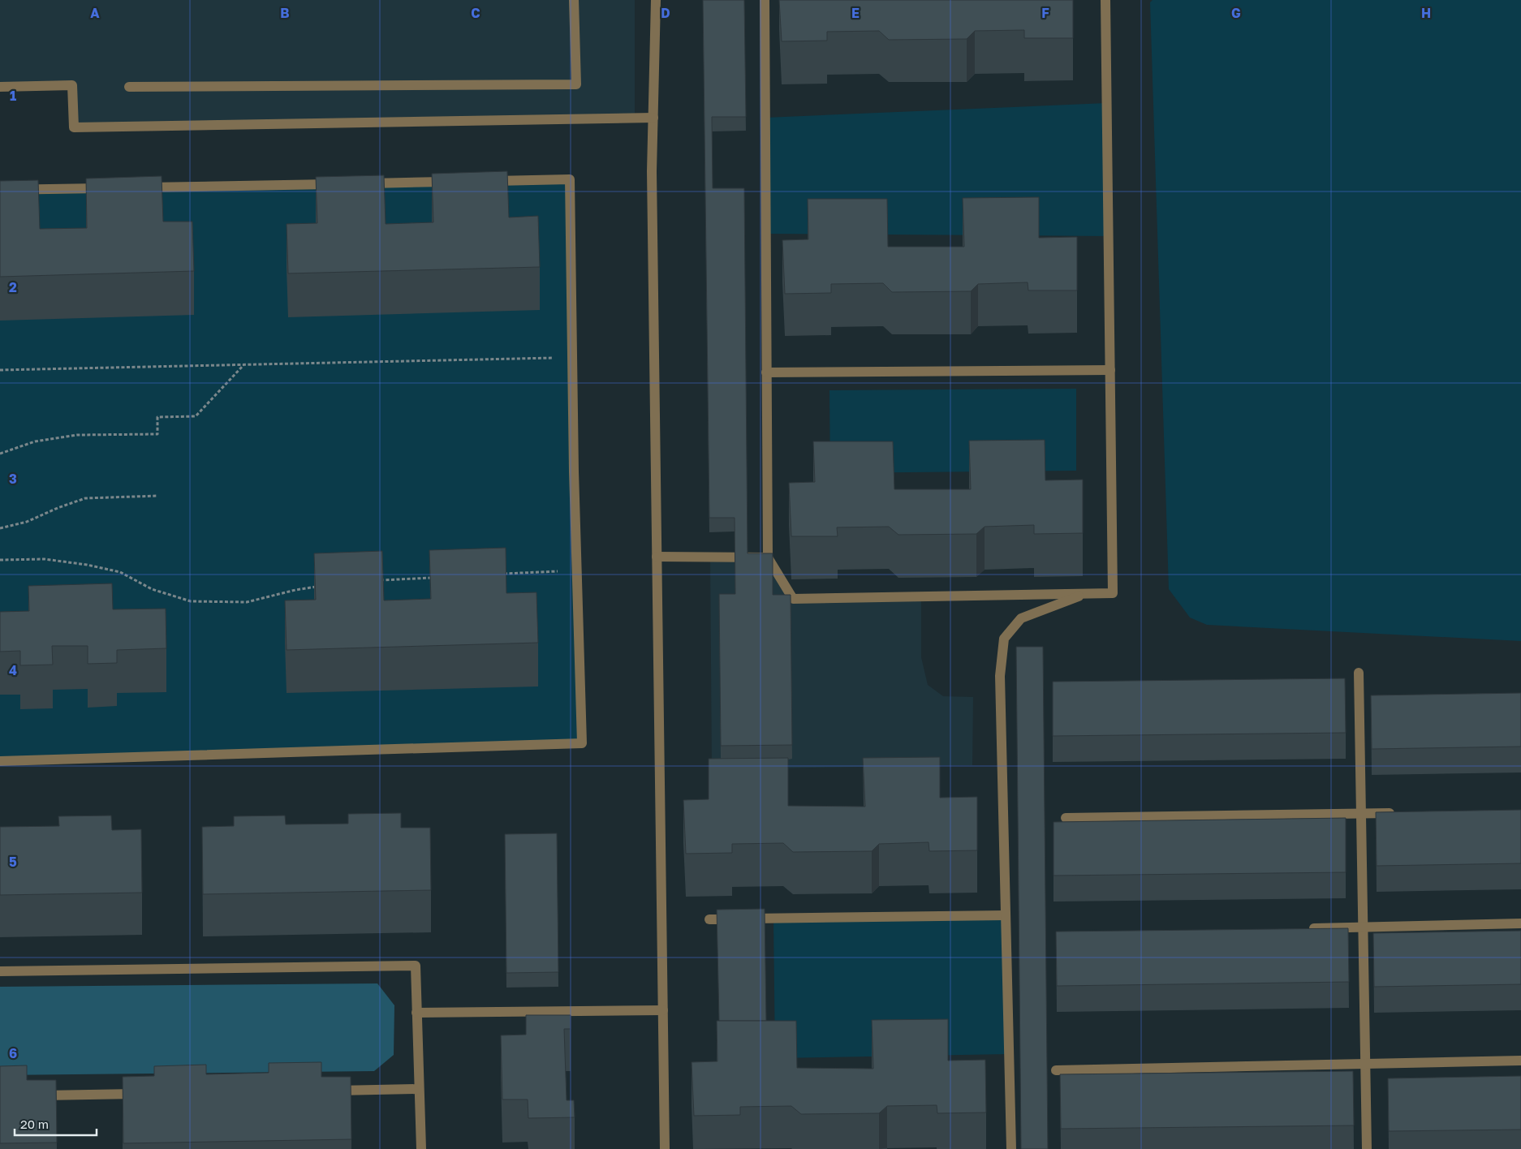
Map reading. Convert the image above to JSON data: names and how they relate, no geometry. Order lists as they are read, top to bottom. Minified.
{"scale_bar":"20 m","grid":{"columns":["A","B","C","D","E","F","G","H"],"rows":["1","2","3","4","5","6"]}}
